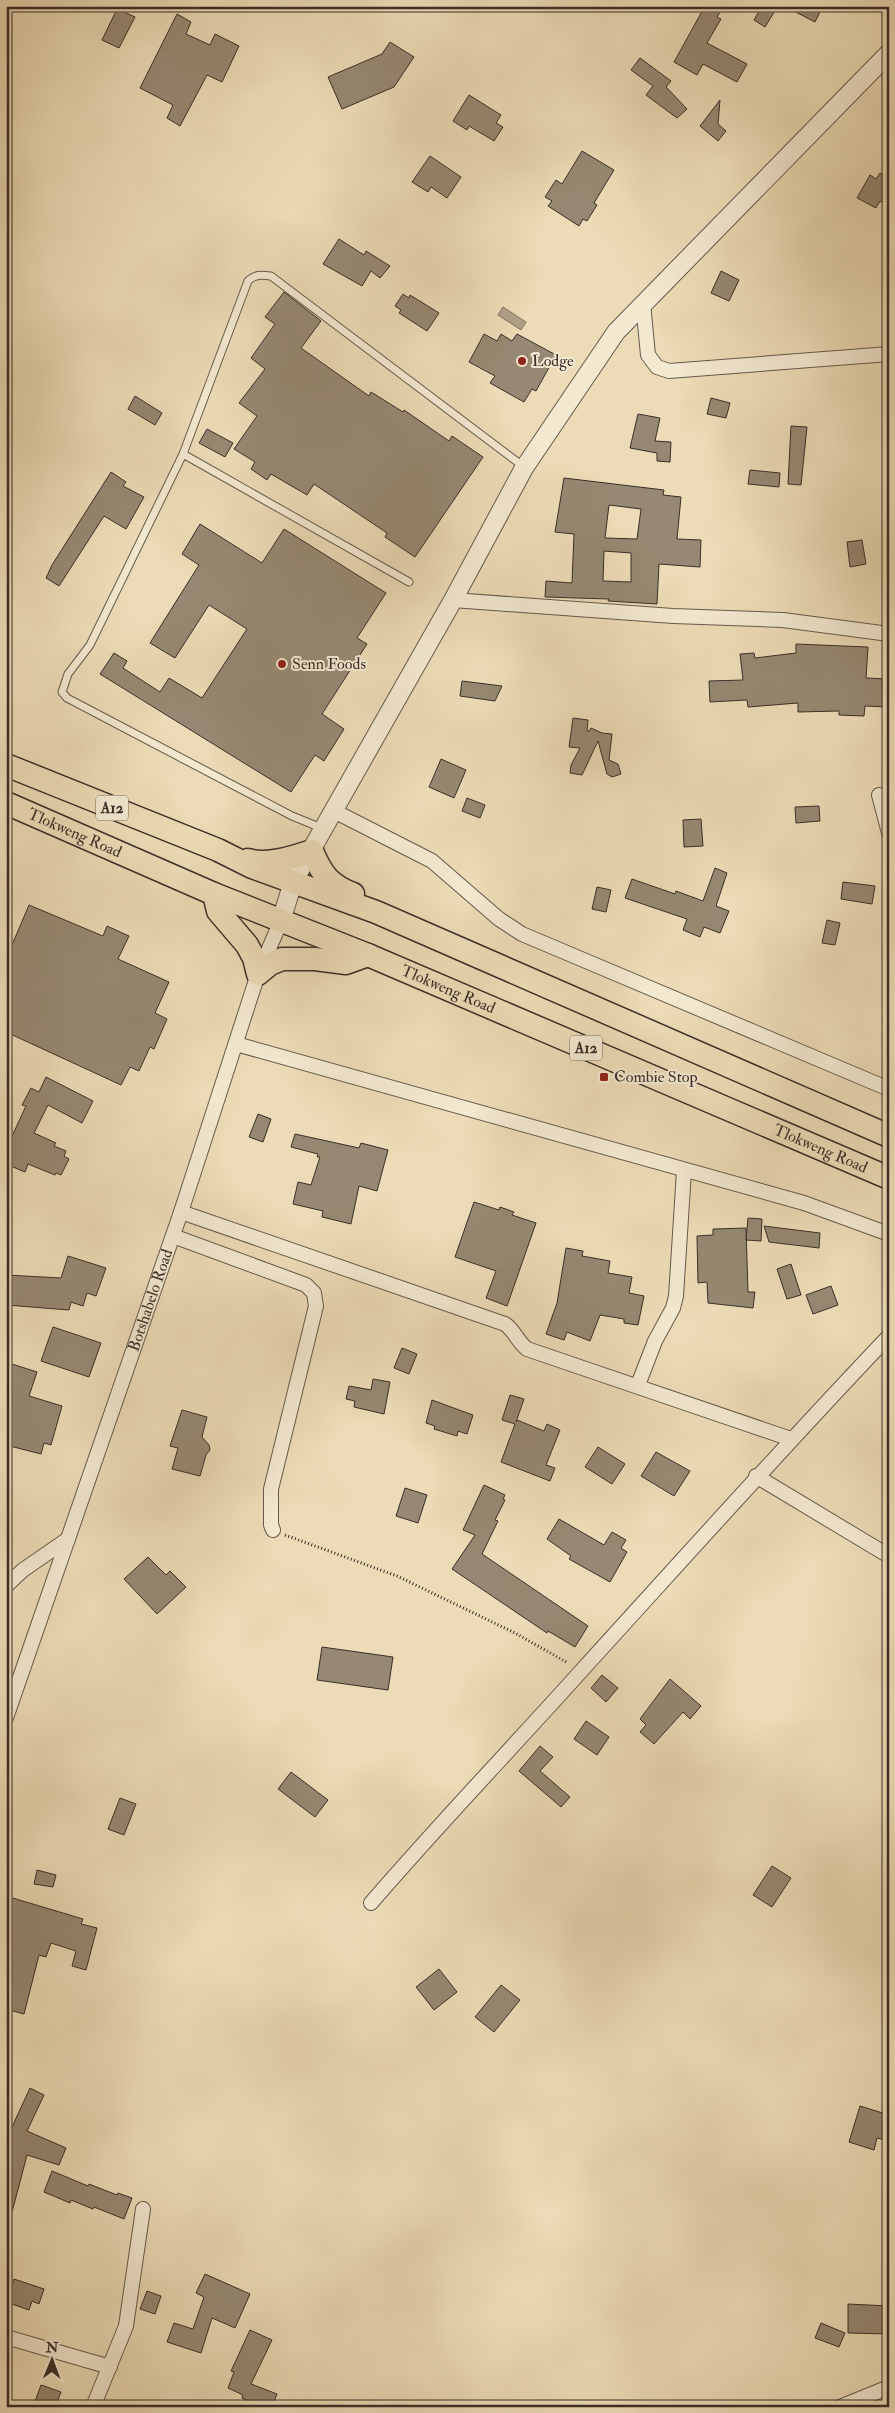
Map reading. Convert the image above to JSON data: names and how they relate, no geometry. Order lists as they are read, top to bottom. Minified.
{"streets":{"main road":["A12","Tlokweng Road"],"street":["Botshabelo Road"]},"crossings":[["A12","Botshabelo Road"],["Tlokweng Road","Botshabelo Road"]],"places":{"other":["Lodge","Senn Foods"],"transit":["Combie Stop"]},"north":"top"}
